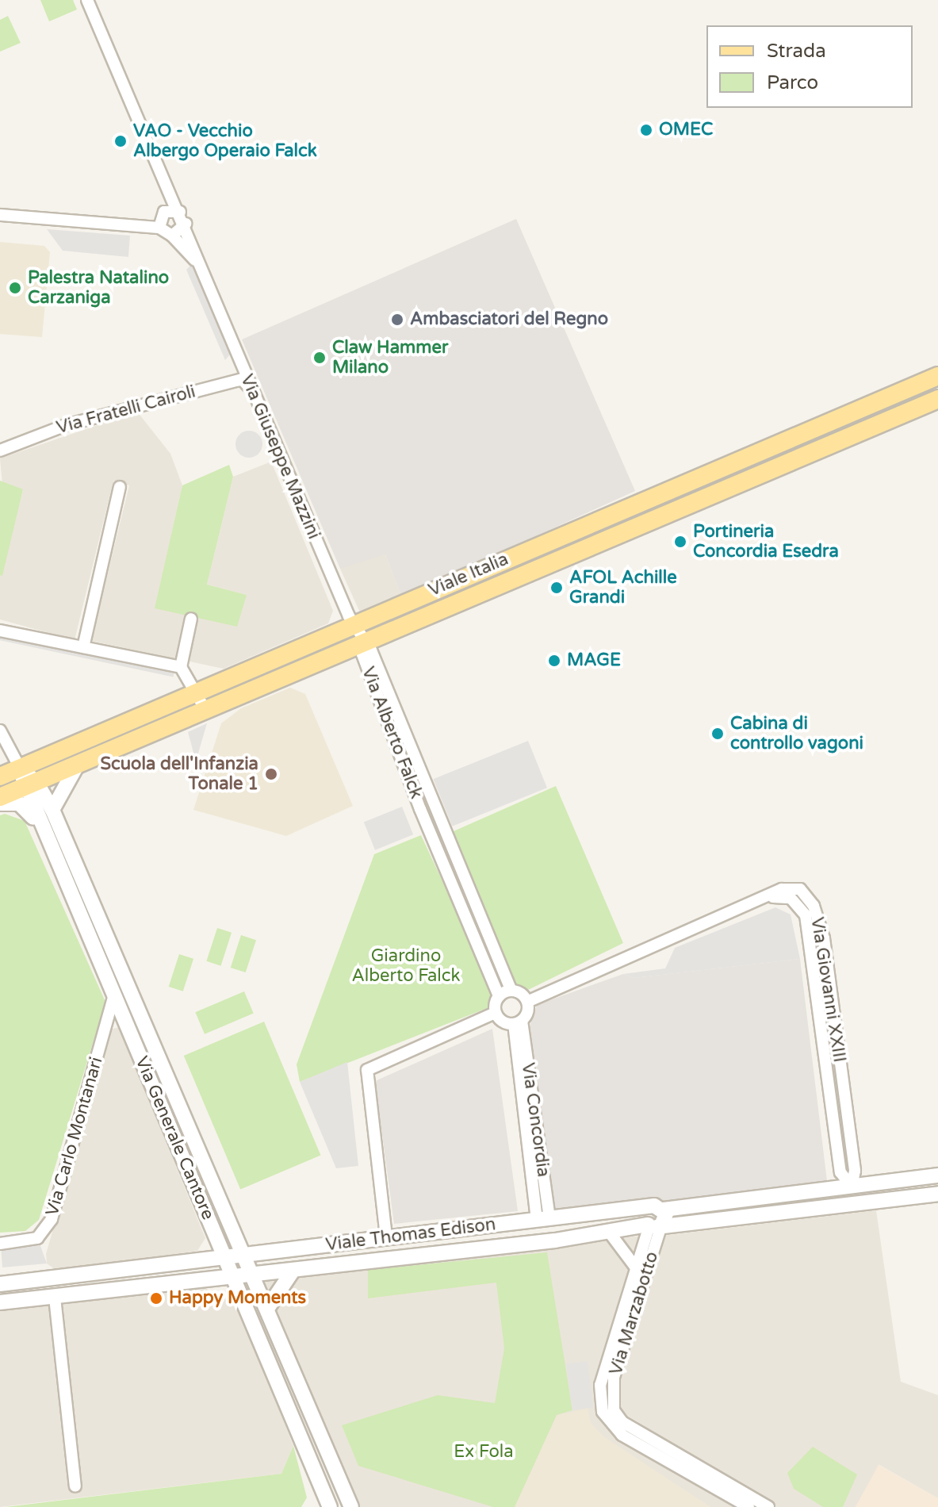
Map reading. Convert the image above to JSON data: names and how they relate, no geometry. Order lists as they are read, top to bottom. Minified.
{"streets":{"main road":["Viale Italia"],"street":["Via Fratelli Cairoli","Via Giuseppe Mazzini","Via Alberto Falck","Via Concordia","Via Carlo Montanari","Via Generale Cantore","Viale Thomas Edison","Via Marzabotto"]},"crossings":[["Via Fratelli Cairoli","Via Giuseppe Mazzini"],["Via Giuseppe Mazzini","Viale Italia"],["Via Giuseppe Mazzini","Via Alberto Falck"],["Viale Italia","Via Alberto Falck"],["Viale Italia","Via Generale Cantore"],["Via Concordia","Viale Thomas Edison"],["Via Carlo Montanari","Via Generale Cantore"],["Via Generale Cantore","Viale Thomas Edison"],["Viale Thomas Edison","Via Marzabotto"]],"parks":["Giardino Alberto Falck","Ex Fola"],"places":["OMEC","VAO - Vecchio Albergo Operaio Falck","Palestra Natalino Carzaniga","Ambasciatori del Regno","Claw Hammer Milano","Portineria Concordia Esedra","AFOL Achille Grandi","MAGE","Cabina di controllo vagoni","Scuola dell'Infanzia Tonale 1","Happy Moments"],"legend":["Strada","Parco"]}
